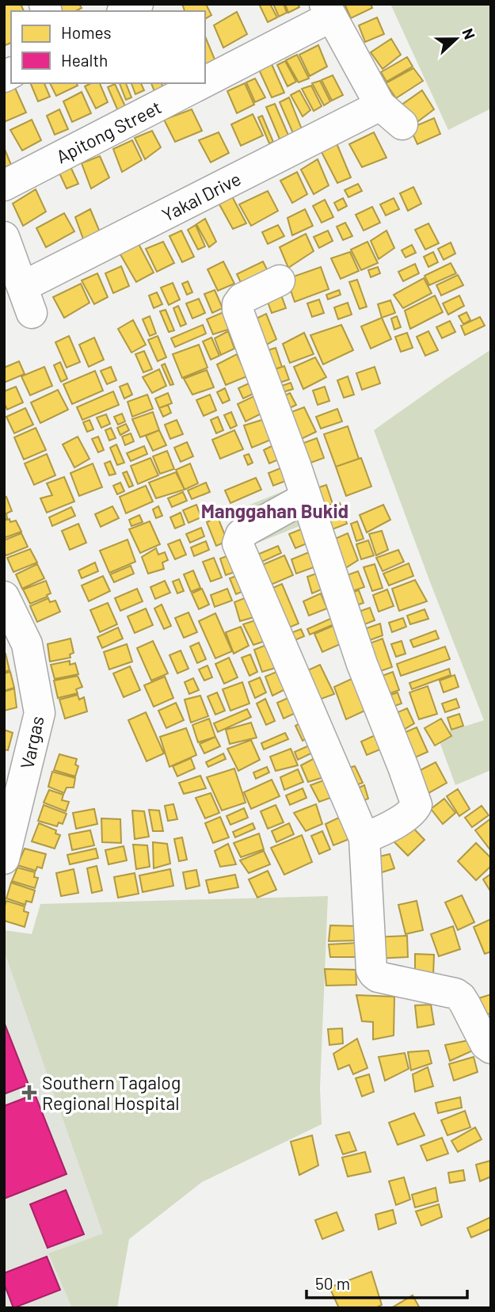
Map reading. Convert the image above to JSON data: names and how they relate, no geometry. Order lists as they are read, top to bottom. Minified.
{"streets":{"street":["Apitong Street","Yakal Drive","Vargas"]},"crossings":[["Apitong Street","Yakal Drive"]],"districts":["Manggahan Bukid"],"places":{"health":["Southern Tagalog Regional Hospital"]},"legend":["Homes","Health"],"scale_bar":"50 m","north":"right"}
